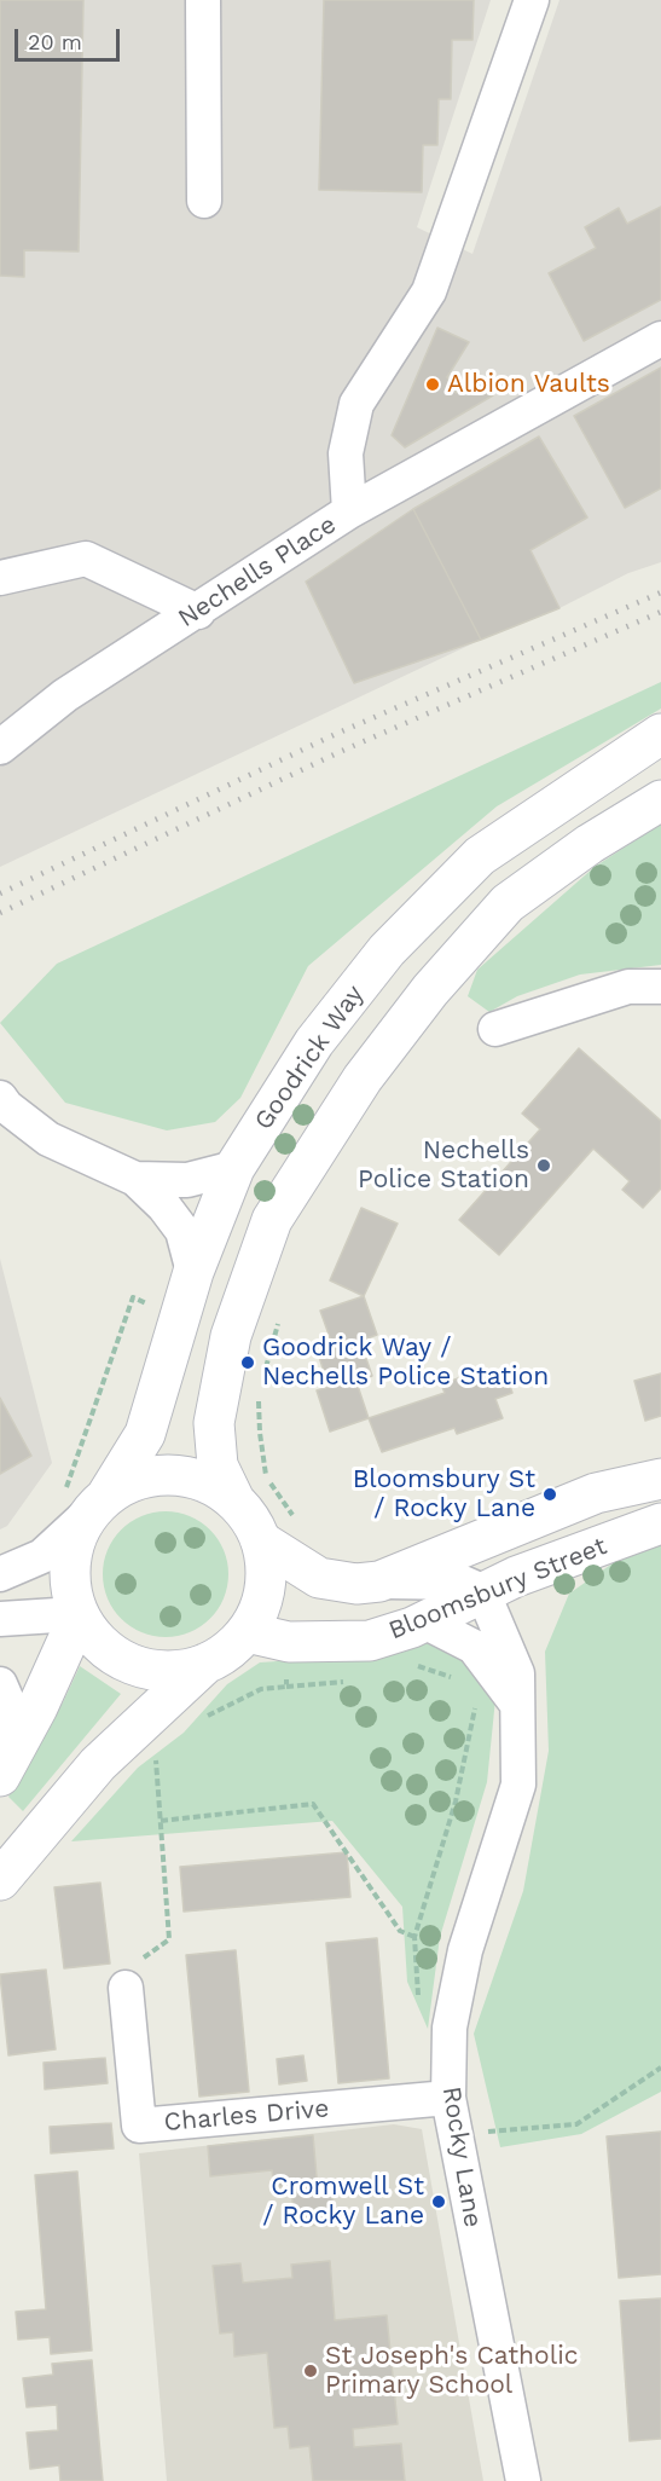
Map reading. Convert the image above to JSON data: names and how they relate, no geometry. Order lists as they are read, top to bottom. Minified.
{"streets":{"main road":["Goodrick Way","Bloomsbury Street"],"street":["Nechells Place","Charles Drive","Rocky Lane"]},"crossings":[["Goodrick Way","Bloomsbury Street"],["Bloomsbury Street","Rocky Lane"],["Charles Drive","Rocky Lane"]],"places":["Albion Vaults","Nechells Police Station","Goodrick Way / Nechells Police Station","Bloomsbury St / Rocky Lane","Cromwell St / Rocky Lane","St Joseph's Catholic Primary School"],"scale_bar":"20 m"}
